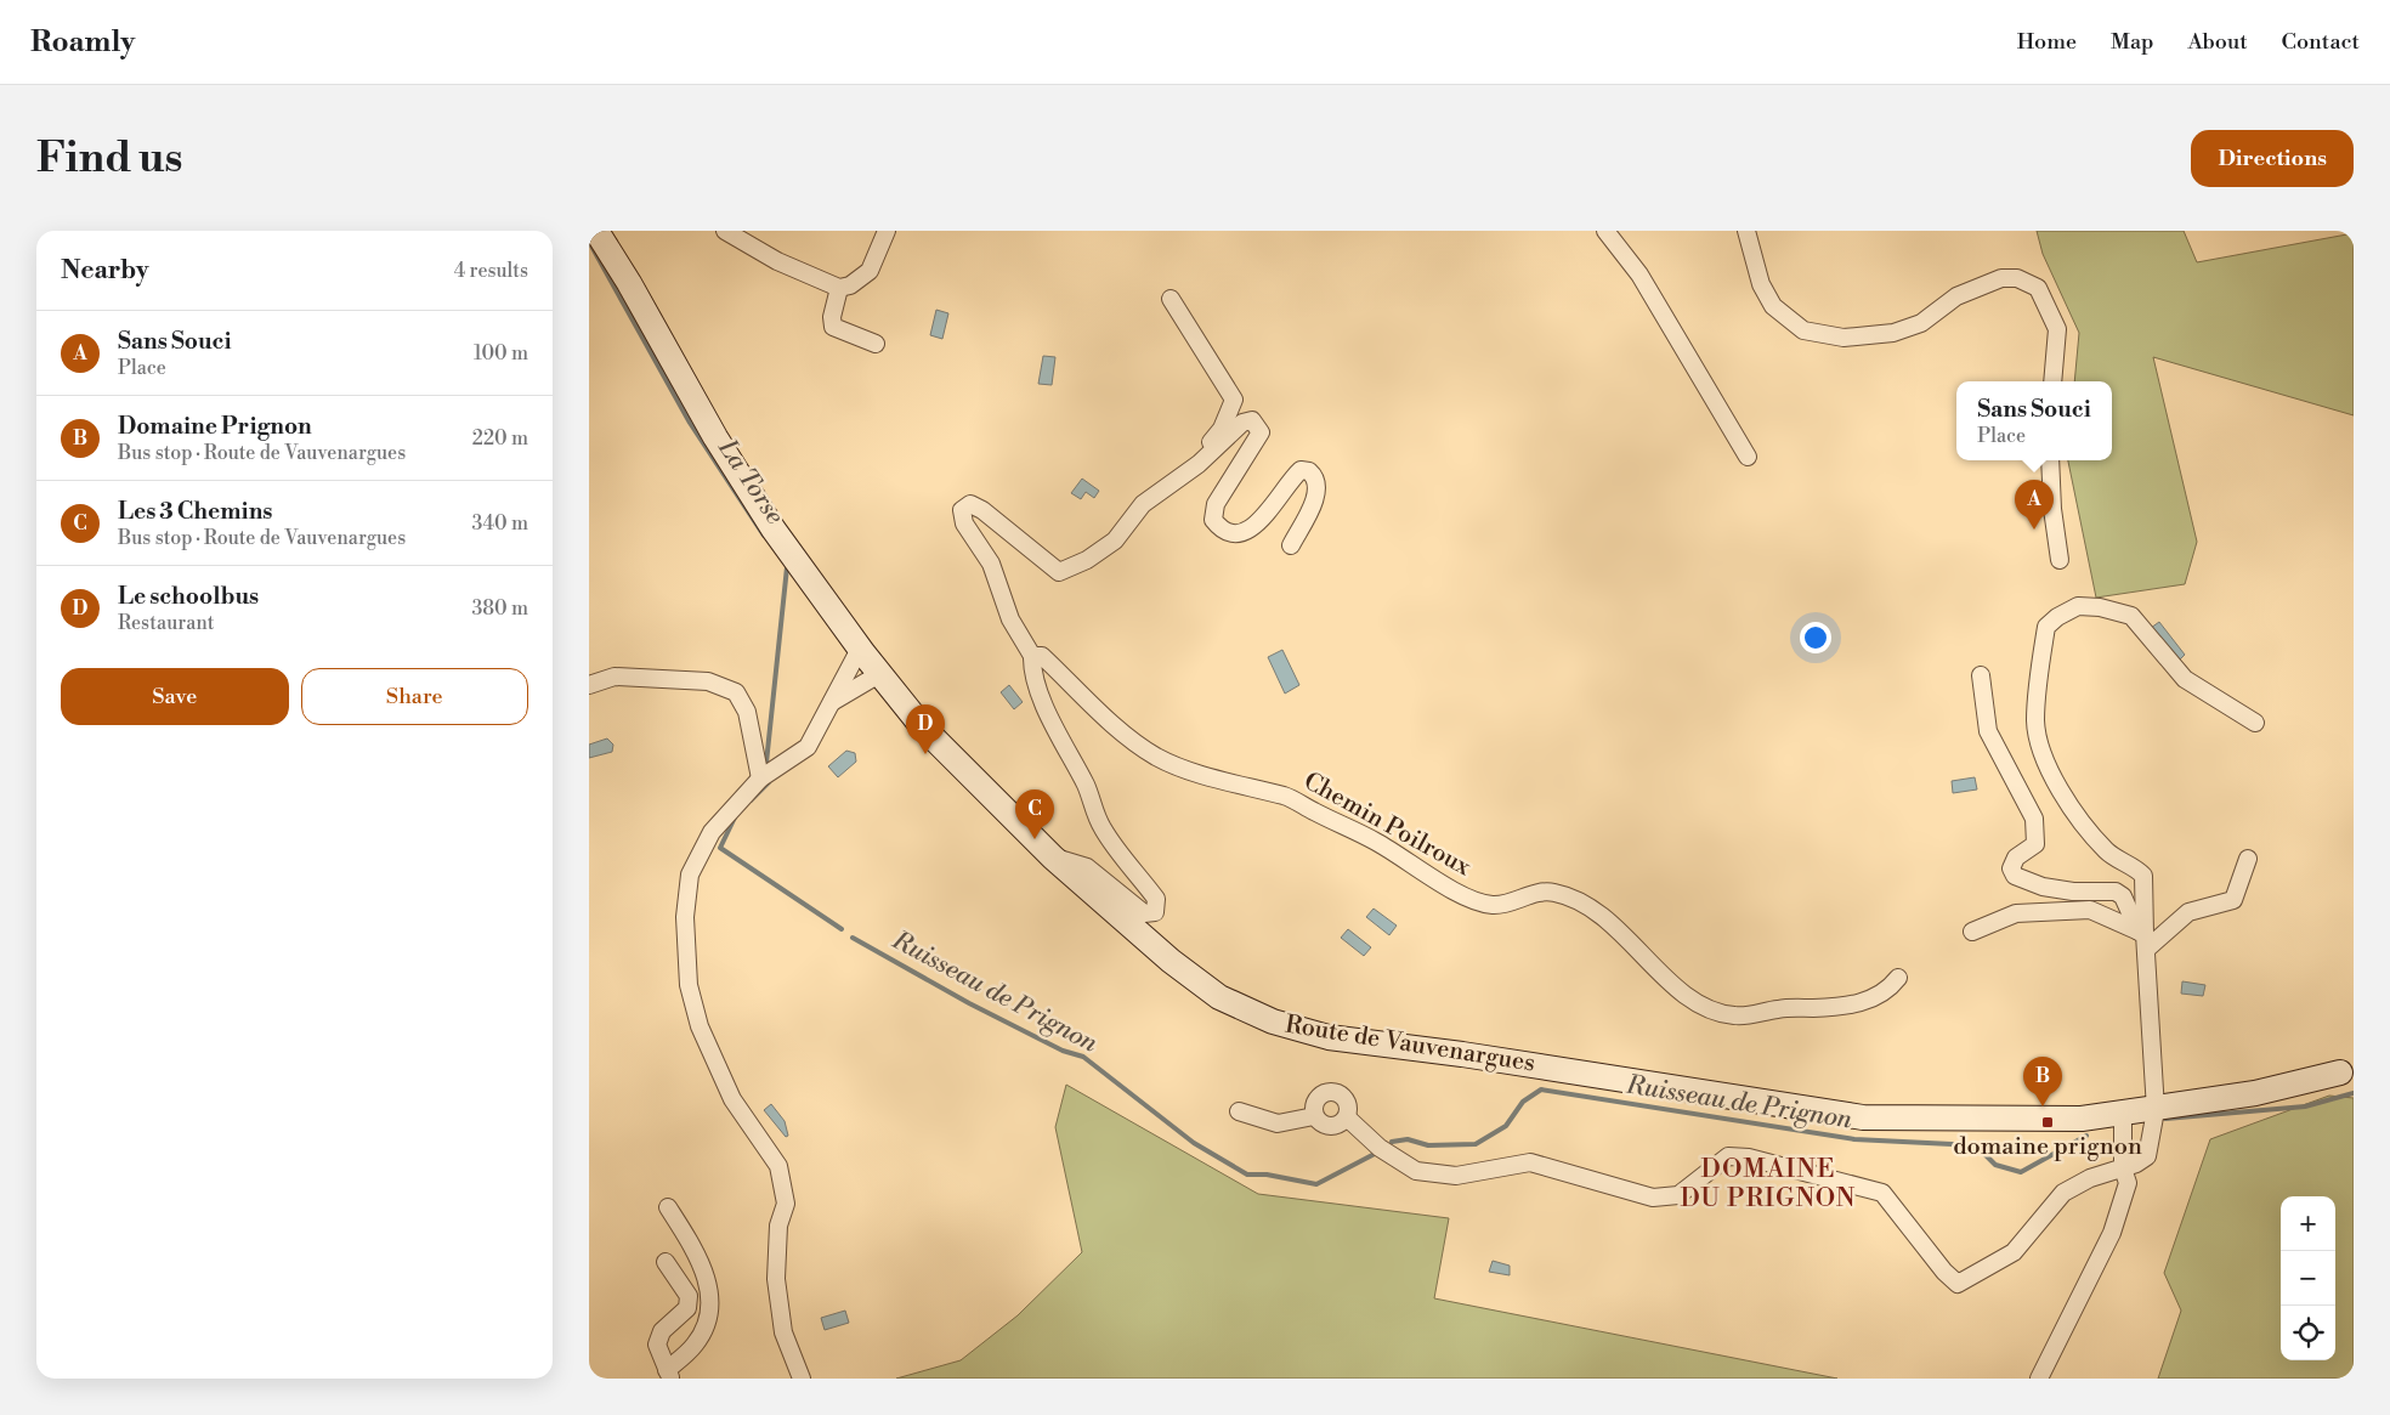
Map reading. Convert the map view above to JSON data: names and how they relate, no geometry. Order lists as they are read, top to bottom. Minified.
{"streets":{"main road":["Route de Vauvenargues"],"street":["Chemin Poilroux"]},"districts":["DOMAINE DU PRIGNON"],"water":["La Torse","Ruisseau de Prignon"],"places":{"transit":["domaine prignon"]},"page":{"header":"Roamly","nav":["Home","Map","About","Contact"],"buttons":["Directions",["Save","Share"]],"title":"Find us","heading":["Nearby","4 results"],"list":[{"mark":"A","name":"Sans Souci","note":"Place","value":"100 m"},{"mark":"B","name":"Domaine Prignon","note":"Bus stop · Route de Vauvenargues","value":"220 m"},{"mark":"C","name":"Les 3 Chemins","note":"Bus stop · Route de Vauvenargues","value":"340 m"},{"mark":"D","name":"Le schoolbus","note":"Restaurant","value":"380 m"}],"popup":["Sans Souci","Place"],"pins":["A","D","C","B"],"map_buttons":["+","−"]}}
